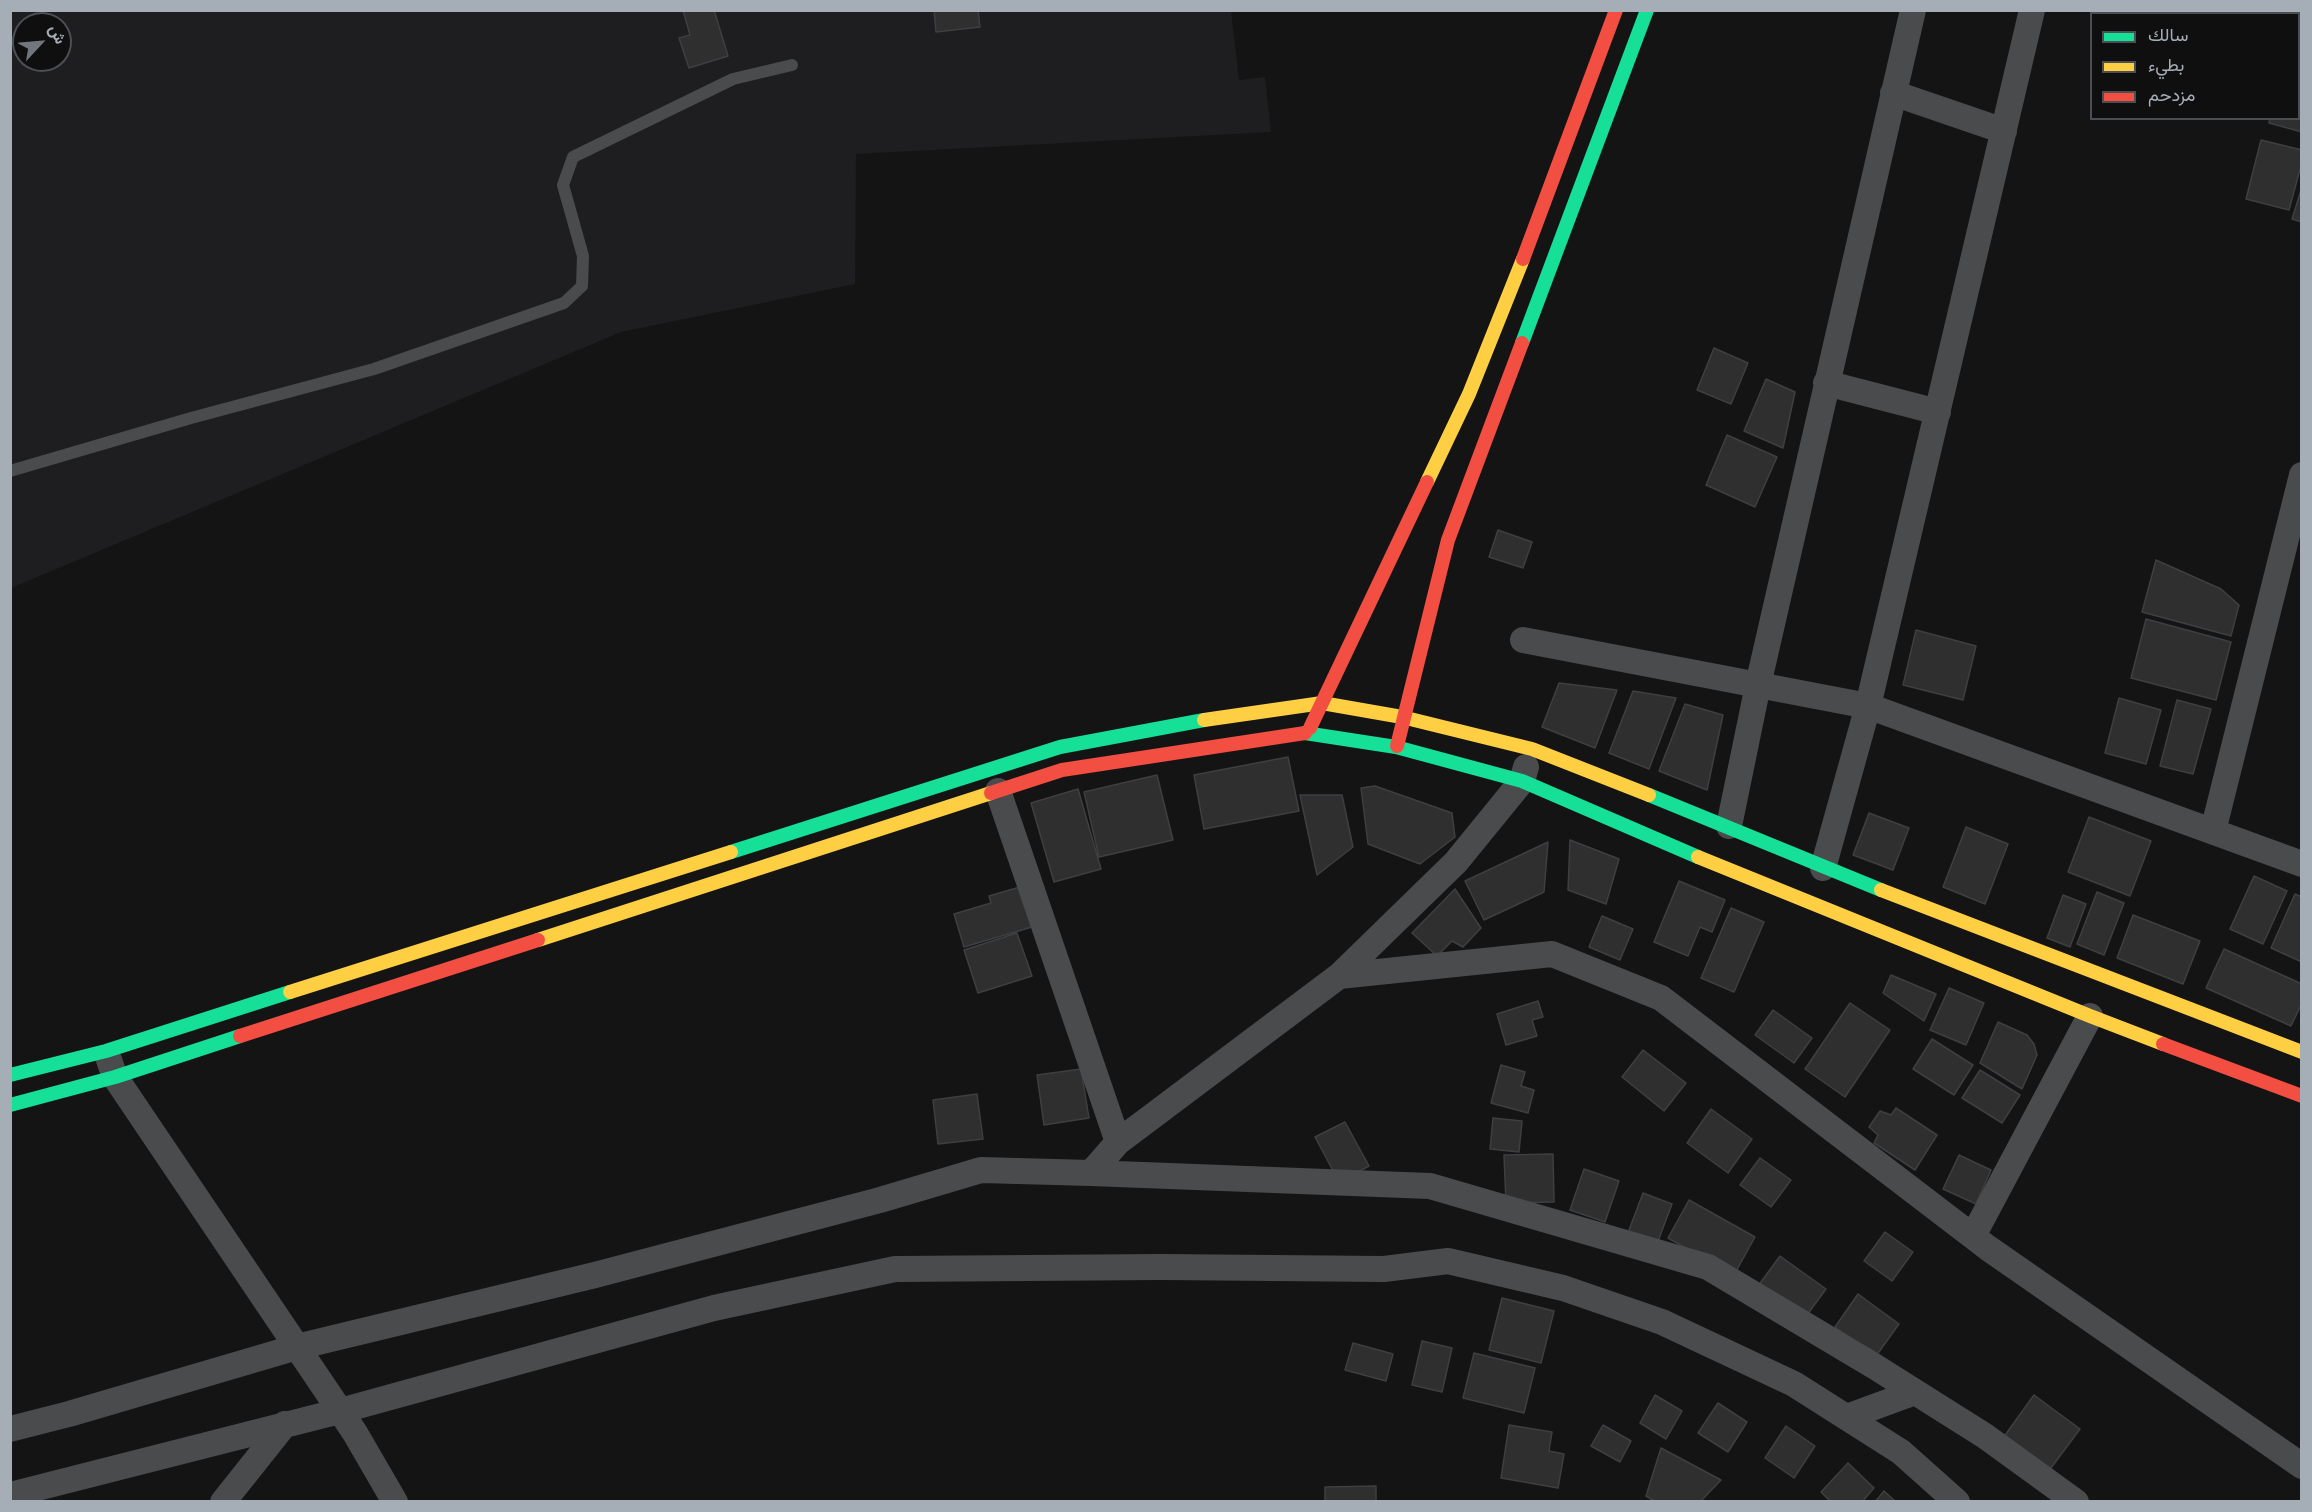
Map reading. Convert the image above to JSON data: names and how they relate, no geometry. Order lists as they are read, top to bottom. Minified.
{"legend":["سالك","بطيء","مزدحم"],"north":"top right"}
